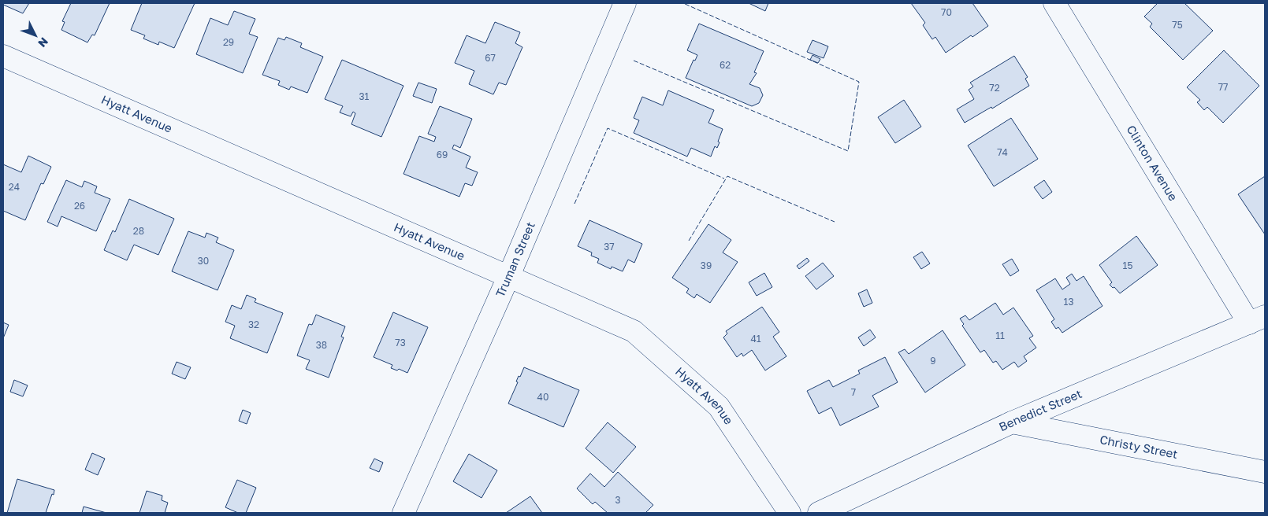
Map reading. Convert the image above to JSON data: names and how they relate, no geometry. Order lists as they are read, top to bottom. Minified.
{"streets":{"street":["Hyatt Avenue","Clinton Avenue","Truman Street","Benedict Street","Christy Street"]},"crossings":[["Hyatt Avenue","Truman Street"],["Clinton Avenue","Benedict Street"],["Benedict Street","Christy Street"]],"house_numbers":["70","75","29","67","62","77","72","31","74","69","24","26","28","37","30","39","15","13","32","11","41","73","38","9","7","40","3"],"north":"bottom right"}
